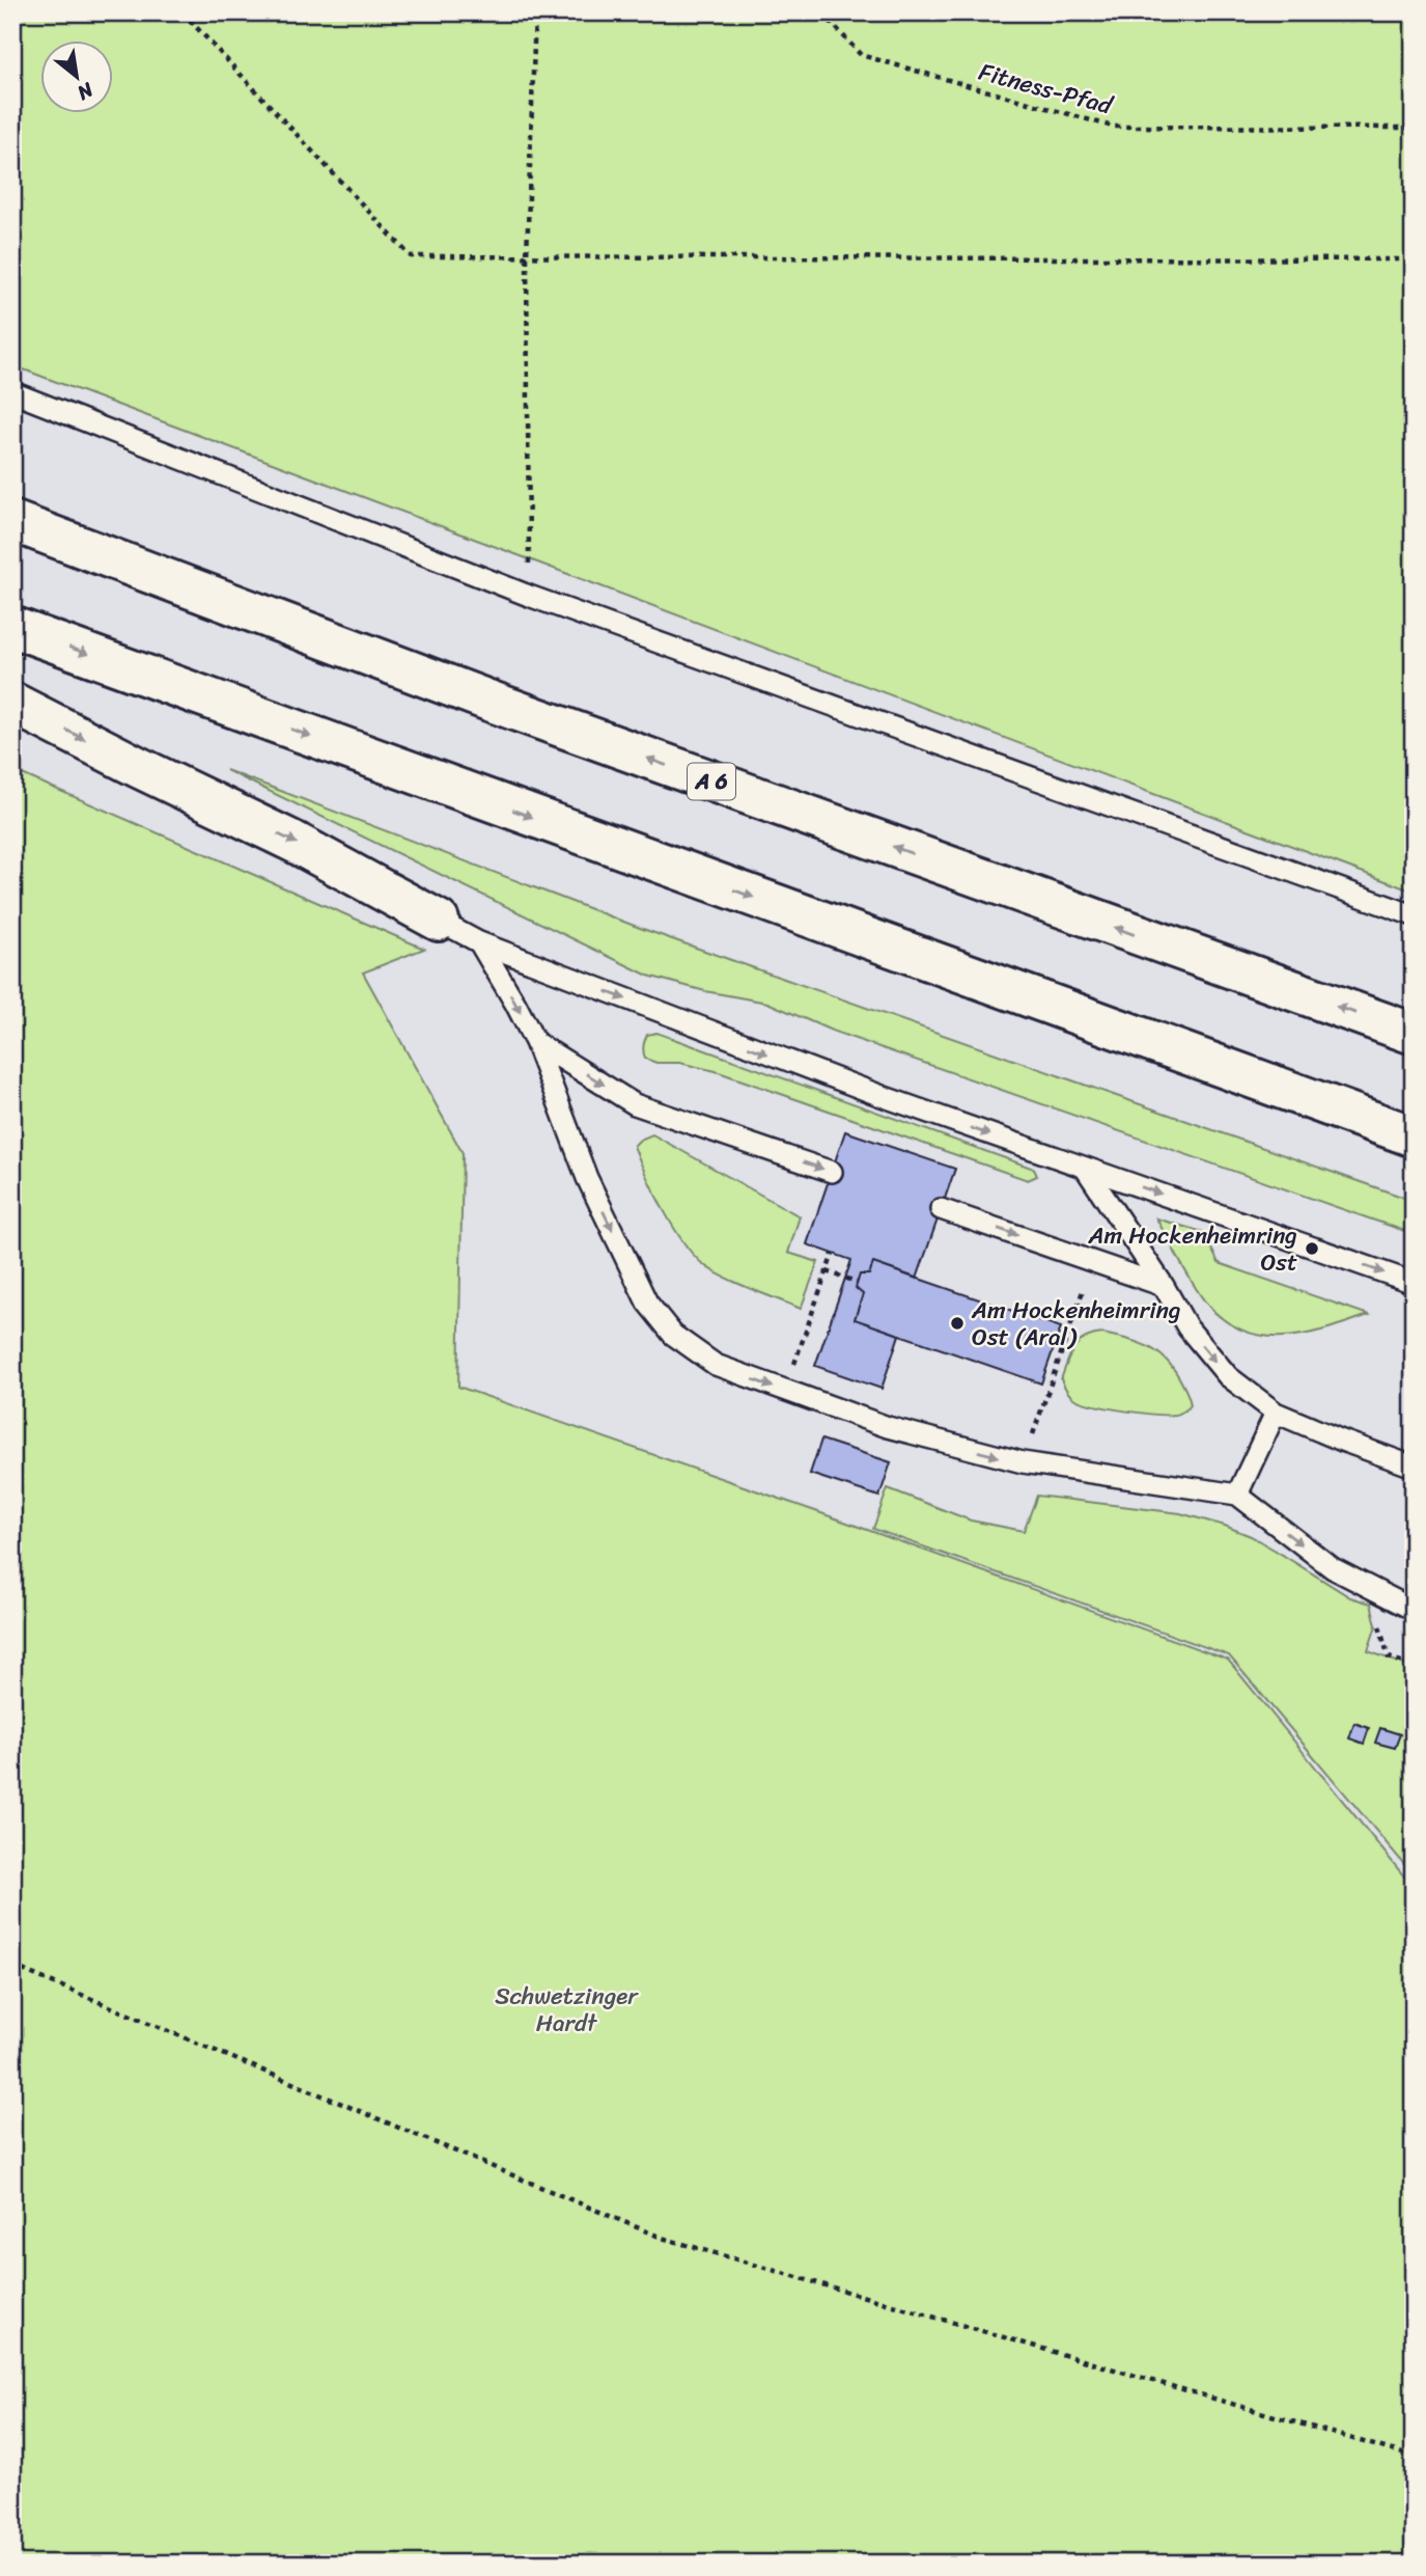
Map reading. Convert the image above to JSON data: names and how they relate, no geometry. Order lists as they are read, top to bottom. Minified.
{"streets":{"highway":["A 6"],"path":["Fitness-Pfad"]},"parks":["Schwetzinger Hardt"],"places":["Am Hockenheimring Ost","Am Hockenheimring Ost (Aral)"],"north":"bottom right"}
